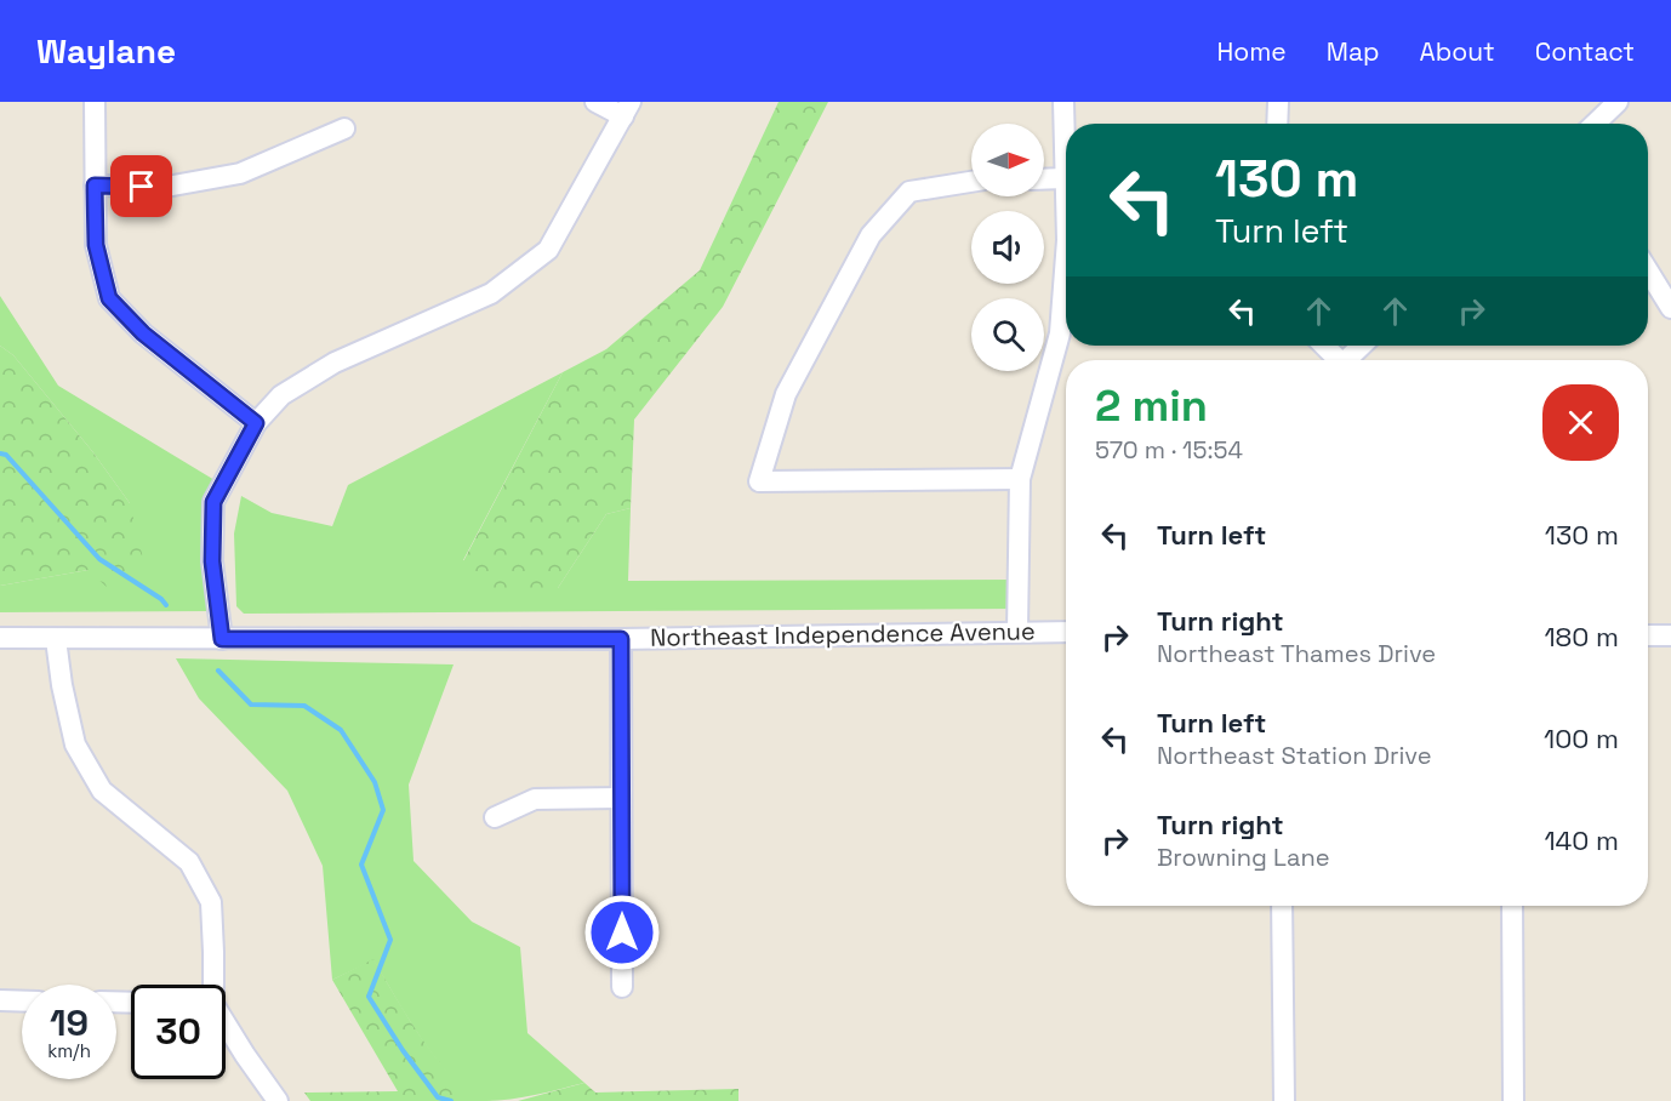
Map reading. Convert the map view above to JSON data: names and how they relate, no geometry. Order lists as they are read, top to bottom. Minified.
{"streets":{"street":["Northeast Independence Avenue"]},"north":"right","page":{"header":"Waylane","nav":["Home","Map","About","Contact"],"turn":["130 m","Turn left"],"heading":["2 min","570 m · 15:54"],"list":[{"name":"Turn left","value":"130 m"},{"name":"Turn right","note":"Northeast Thames Drive","value":"180 m"},{"name":"Turn left","note":"Northeast Station Drive","value":"100 m"},{"name":"Turn right","note":"Browning Lane","value":"140 m"}],"speed":"19 km/h","limit":"30"}}
